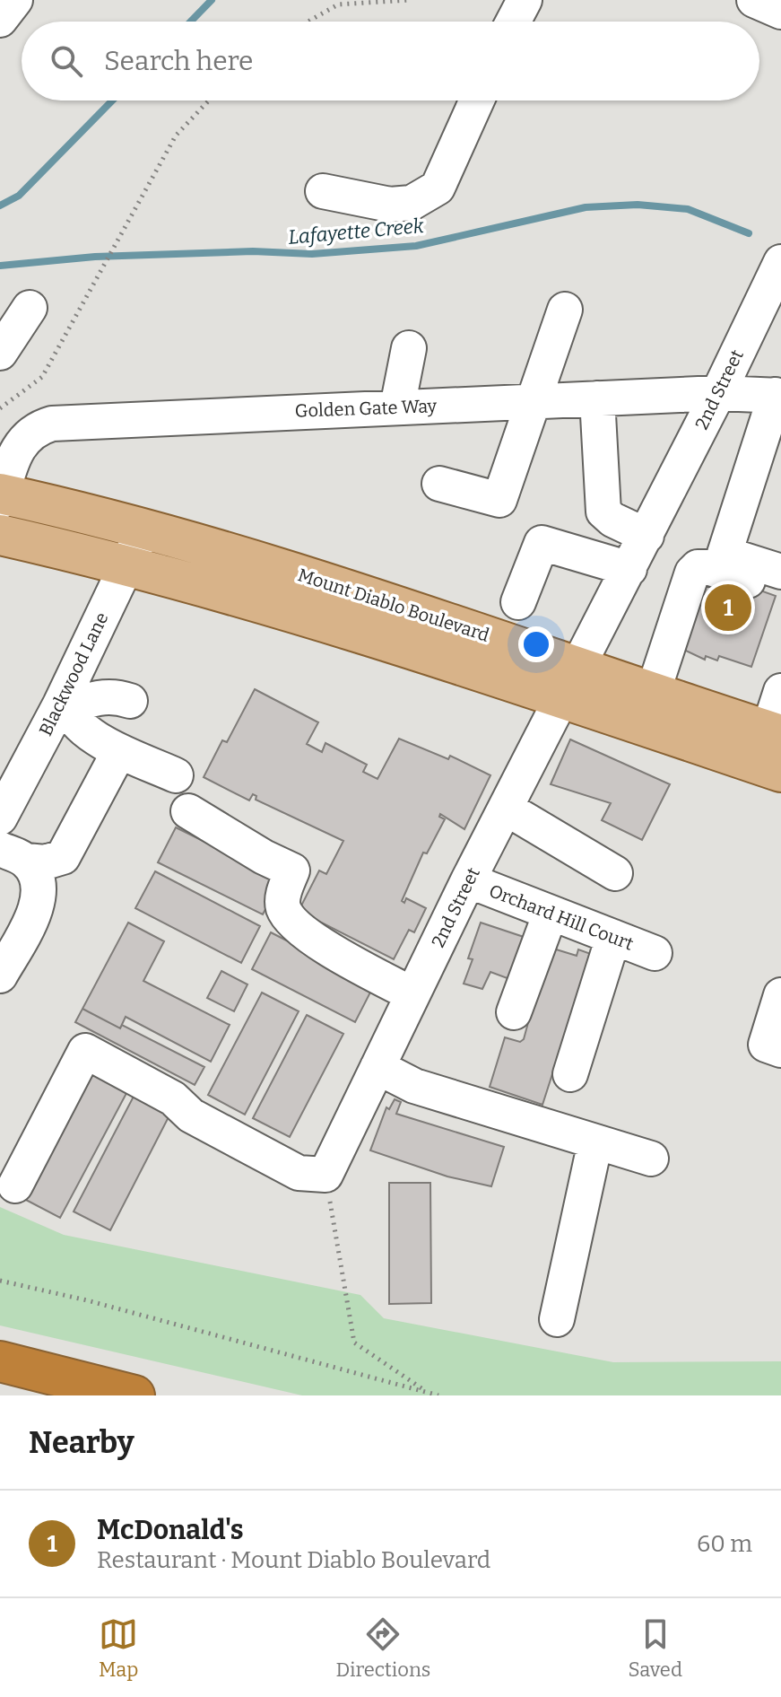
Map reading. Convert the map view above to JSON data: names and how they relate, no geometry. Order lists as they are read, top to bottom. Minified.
{"streets":{"main road":["Mount Diablo Boulevard"],"street":["2nd Street","Golden Gate Way","Blackwood Lane","Orchard Hill Court"]},"crossings":[["2nd Street","Golden Gate Way"],["2nd Street","Mount Diablo Boulevard"],["2nd Street","Orchard Hill Court"],["Golden Gate Way","Mount Diablo Boulevard"],["Mount Diablo Boulevard","Blackwood Lane"]],"water":["Lafayette Creek"],"page":{"search":"Search here","pins":"1","heading":"Nearby","list":[{"mark":"1","name":"McDonald's","note":"Restaurant · Mount Diablo Boulevard","value":"60 m"}],"nav":["Map","Directions","Saved"]}}
